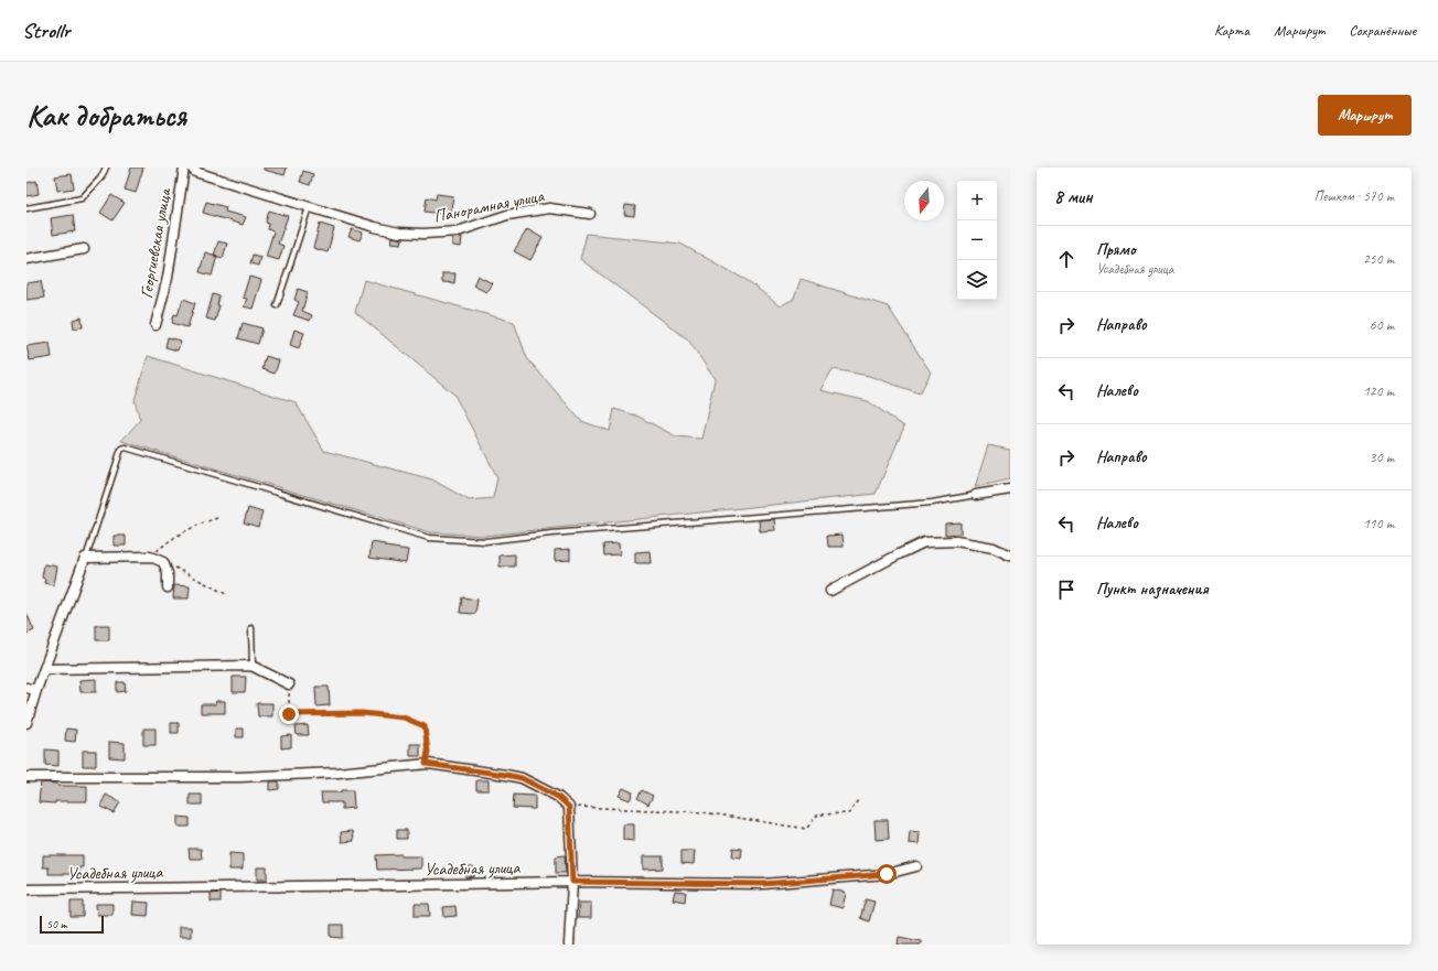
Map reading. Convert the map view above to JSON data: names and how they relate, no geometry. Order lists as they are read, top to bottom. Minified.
{"streets":{"street":["Панорамная улица","Георгиевская улица","Усадебная улица"]},"scale_bar":"50 m","north":"bottom","page":{"header":"Strollr","nav":["Карта","Маршрут","Сохранённые"],"buttons":"Маршрут","title":"Как добраться","heading":["8 мин","Пешком · 570 m"],"map_buttons":["+","−"],"list":[["Прямо","Усадебная улица","250 m"],["Направо","60 m"],["Налево","120 m"],["Направо","30 m"],["Налево","110 m"],"Пункт назначения"],"scale":"50 m"}}
